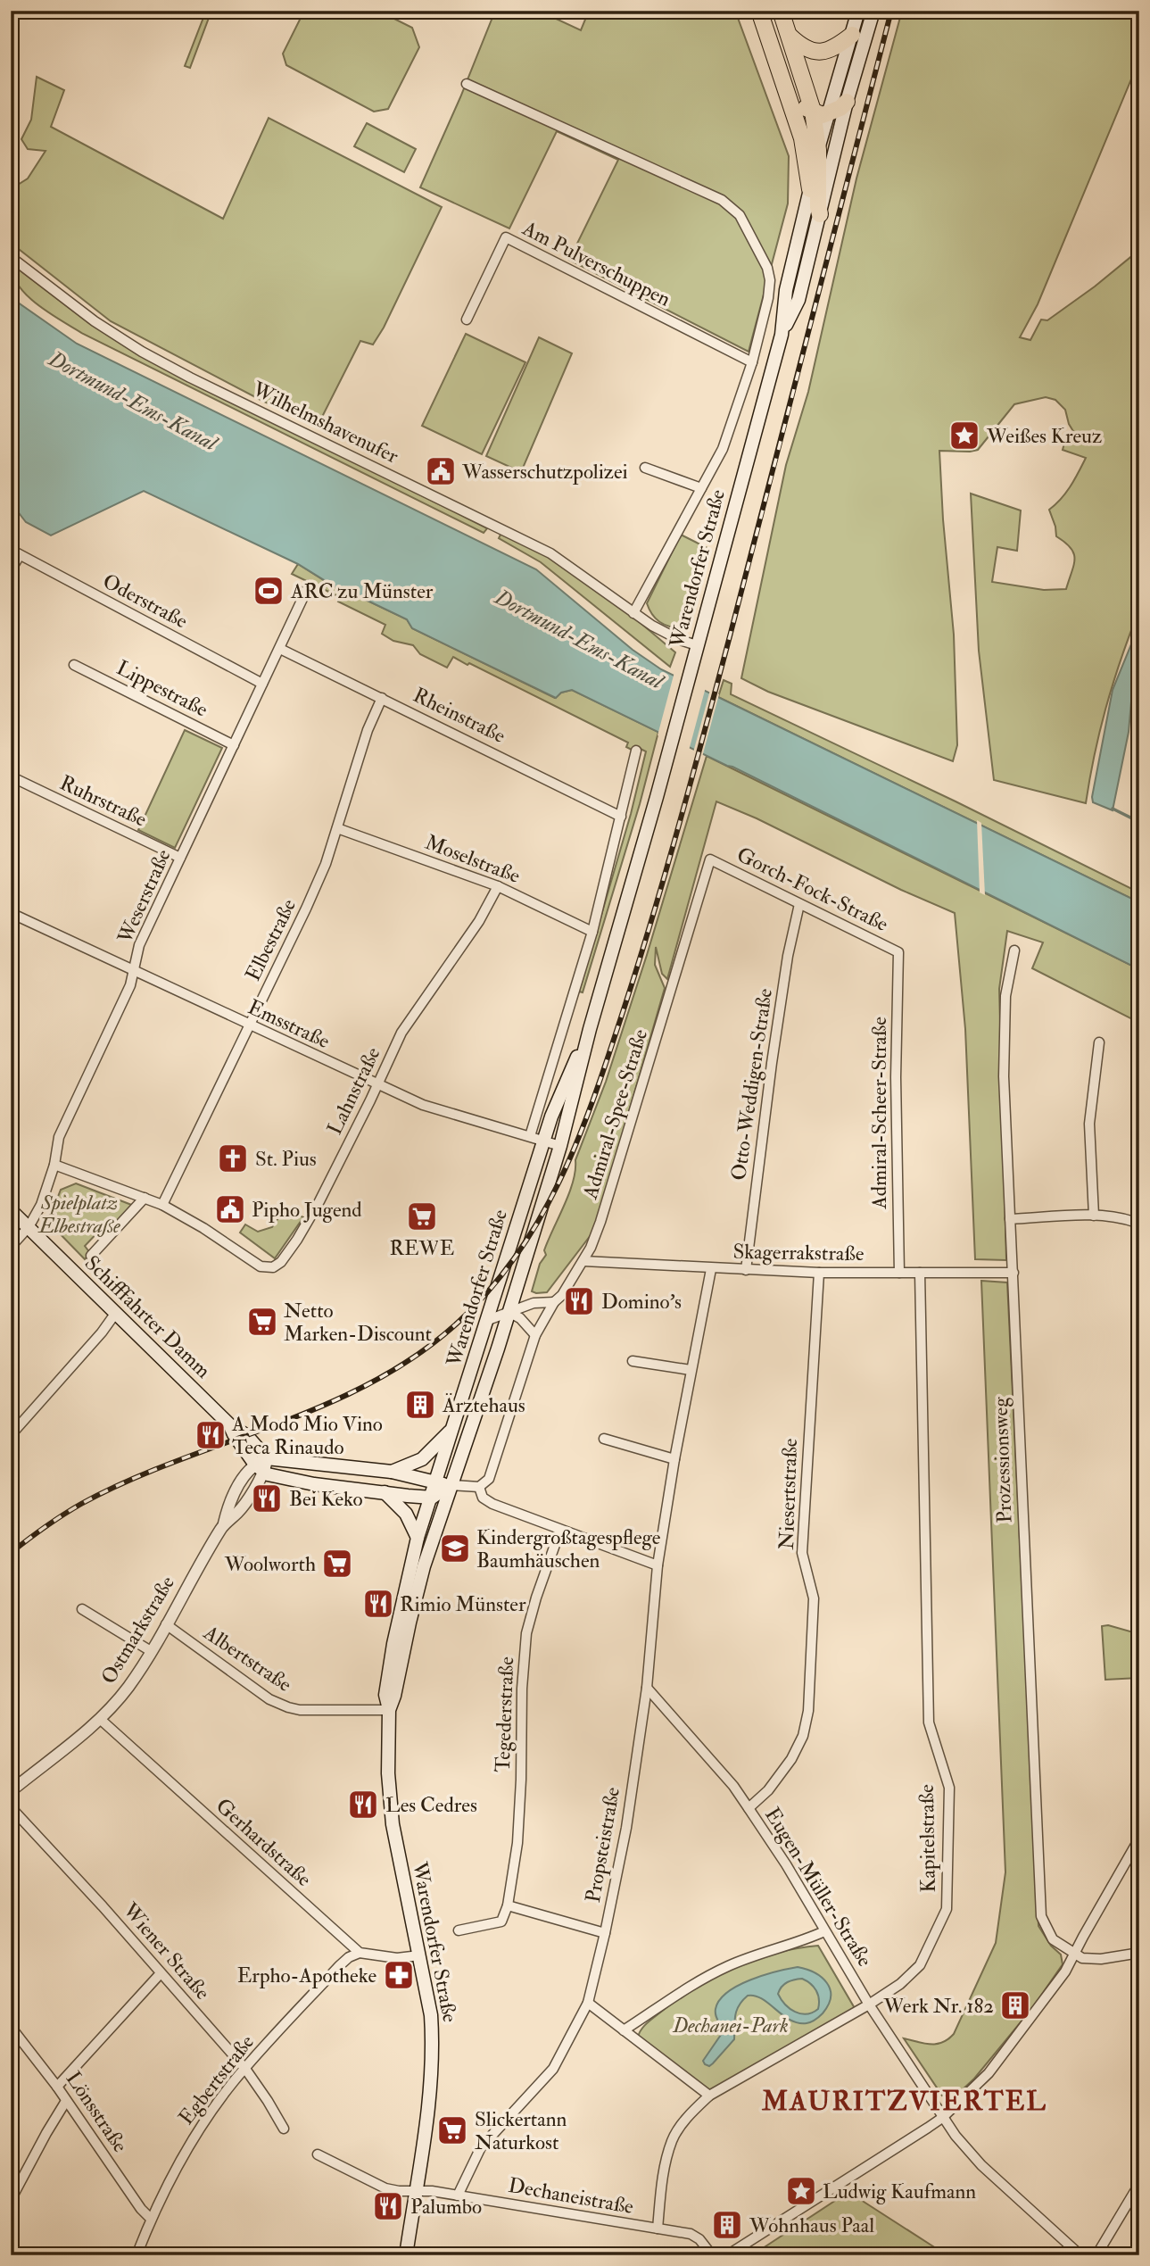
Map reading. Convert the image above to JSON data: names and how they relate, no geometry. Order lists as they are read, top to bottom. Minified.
{"streets":{"main road":["Warendorfer Straße","Schifffahrter Damm"],"street":["Am Pulverschuppen","Wilhelmshavenufer","Oderstraße","Lippestraße","Rheinstraße","Ruhrstraße","Moselstraße","Gorch-Fock-Straße","Weserstraße","Elbestraße","Emsstraße","Otto-Weddigen-Straße","Lahnstraße","Admiral-Scheer-Straße","Admiral-Spee-Straße","Skagerrakstraße","Prozessionsweg","Niesertstraße","Ostmarkstraße","Albertstraße","Tegederstraße","Kapitelstraße","Gerhardstraße","Propsteistraße","Eugen-Müller-Straße","Wiener Straße","Egbertstraße","Lönsstraße","Dechaneistraße"]},"crossings":[["Am Pulverschuppen","Warendorfer Straße"],["Wilhelmshavenufer","Warendorfer Straße"],["Warendorfer Straße","Emsstraße"],["Warendorfer Straße","Albertstraße"],["Warendorfer Straße","Dechaneistraße"],["Oderstraße","Weserstraße"],["Lippestraße","Weserstraße"],["Rheinstraße","Weserstraße"],["Rheinstraße","Elbestraße"],["Ruhrstraße","Weserstraße"],["Moselstraße","Elbestraße"],["Moselstraße","Lahnstraße"],["Gorch-Fock-Straße","Otto-Weddigen-Straße"],["Gorch-Fock-Straße","Admiral-Scheer-Straße"],["Gorch-Fock-Straße","Admiral-Spee-Straße"],["Weserstraße","Emsstraße"],["Weserstraße","Schifffahrter Damm"],["Elbestraße","Emsstraße"],["Elbestraße","Lahnstraße"],["Emsstraße","Lahnstraße"],["Otto-Weddigen-Straße","Skagerrakstraße"],["Admiral-Scheer-Straße","Skagerrakstraße"],["Admiral-Spee-Straße","Skagerrakstraße"],["Skagerrakstraße","Prozessionsweg"],["Skagerrakstraße","Niesertstraße"],["Skagerrakstraße","Kapitelstraße"],["Skagerrakstraße","Propsteistraße"],["Schifffahrter Damm","Ostmarkstraße"],["Niesertstraße","Eugen-Müller-Straße"],["Ostmarkstraße","Albertstraße"],["Ostmarkstraße","Gerhardstraße"],["Kapitelstraße","Eugen-Müller-Straße"],["Kapitelstraße","Dechaneistraße"],["Gerhardstraße","Egbertstraße"],["Propsteistraße","Eugen-Müller-Straße"],["Propsteistraße","Dechaneistraße"],["Wiener Straße","Egbertstraße"],["Egbertstraße","Lönsstraße"]],"districts":["MAURITZVIERTEL"],"water":["Dortmund-Ems-Kanal"],"parks":["Spielplatz Elbestraße","Dechanei-Park"],"places":{"place":["Weißes Kreuz","Ludwig Kaufmann"],"public building":["Wasserschutzpolizei","Pipho Jugend"],"sports":["ARC zu Münster"],"church":["St. Pius"],"supermarket":["REWE","Netto Marken-Discount","Woolworth","Slickertann Naturkost"],"restaurant":["Domino's","A Modo Mio Vino Teca Rinaudo","Bei Keko","Rimio Münster","Les Cedres","Palumbo"],"building":["Ärztehaus","Werk Nr. 182","Wohnhaus Paal"],"school or university":["Kindergroßtagespflege Baumhäuschen"],"pharmacy":["Erpho-Apotheke"]}}
